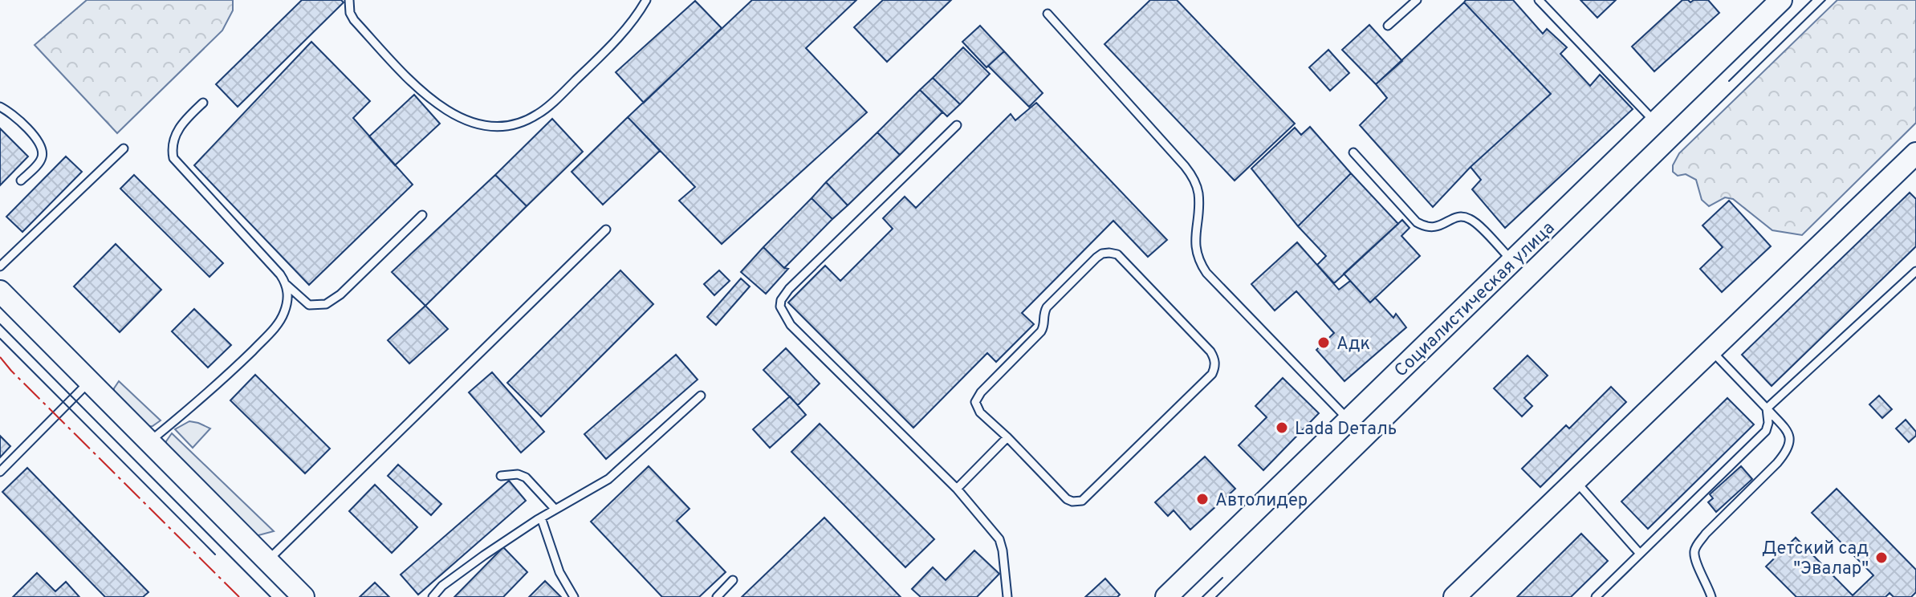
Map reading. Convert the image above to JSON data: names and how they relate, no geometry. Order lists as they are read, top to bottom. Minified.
{"streets":{"street":["Социалистическая улица"]},"places":["Адк","Lada Dеталь","Автолидер","Детский сад \"Эвалар\""]}
